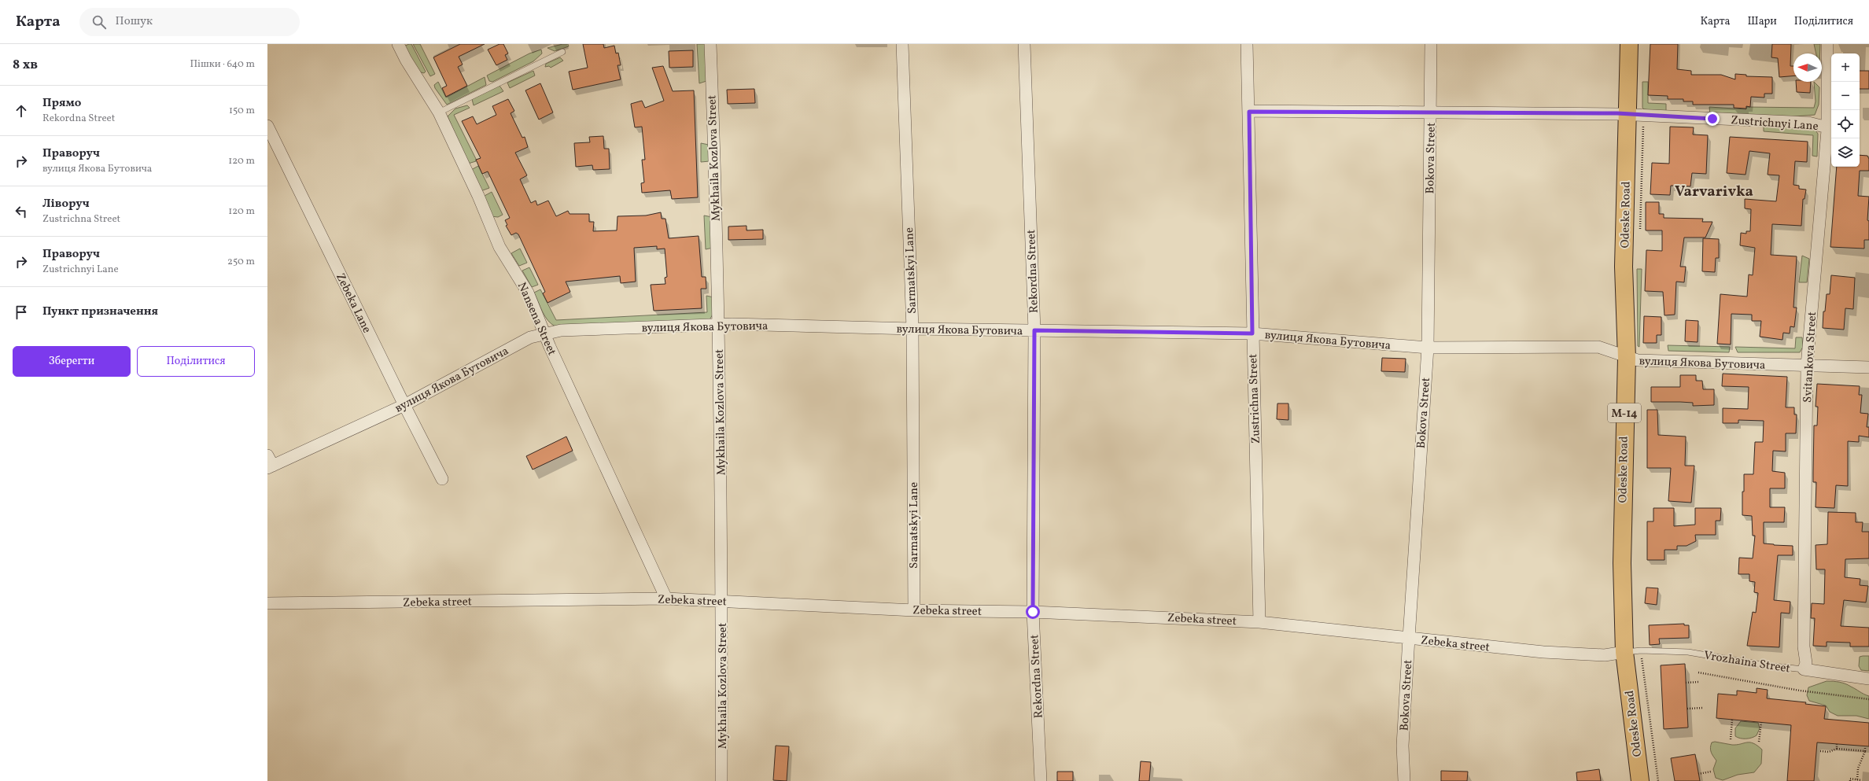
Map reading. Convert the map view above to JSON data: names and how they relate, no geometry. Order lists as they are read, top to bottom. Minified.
{"streets":{"highway":["Odeske Road","М-14"],"street":["Zustrichnyi Lane","Mykhaila Kozlova Street","Bokova Street","Sarmatskyi Lane","Rekordna Street","Zebeka Lane","Nansena Street","вулиця Якова Бутовича","Svitankova Street","Zustrichna Street","Zebeka street","Vrozhaina Street"]},"crossings":[["Zustrichnyi Lane","Bokova Street"],["Zustrichnyi Lane","Odeske Road"],["Zustrichnyi Lane","Svitankova Street"],["Zustrichnyi Lane","Zustrichna Street"],["Mykhaila Kozlova Street","вулиця Якова Бутовича"],["Mykhaila Kozlova Street","Zebeka street"],["Bokova Street","вулиця Якова Бутовича"],["Bokova Street","Zebeka street"],["Odeske Road","вулиця Якова Бутовича"],["Odeske Road","Zebeka street"],["Odeske Road","Vrozhaina Street"],["Sarmatskyi Lane","вулиця Якова Бутовича"],["Sarmatskyi Lane","Zebeka street"],["Rekordna Street","вулиця Якова Бутовича"],["Rekordna Street","Zebeka street"],["Zebeka Lane","вулиця Якова Бутовича"],["Nansena Street","вулиця Якова Бутовича"],["Nansena Street","Zebeka street"],["вулиця Якова Бутовича","Svitankova Street"],["вулиця Якова Бутовича","Zustrichna Street"],["Svitankova Street","Vrozhaina Street"],["Zustrichna Street","Zebeka street"],["Zebeka street","Vrozhaina Street"]],"districts":["Varvarivka"],"north":"left","page":{"header":"Карта","search":"Пошук","nav":["Карта","Шари","Поділитися"],"heading":["8 хв","Пішки · 640 m"],"map_buttons":["+","−"],"list":[["Прямо","Rekordna Street","150 m"],["Праворуч","вулиця Якова Бутовича","120 m"],["Ліворуч","Zustrichna Street","120 m"],["Праворуч","Zustrichnyi Lane","250 m"],"Пункт призначення"],"buttons":["Зберегти","Поділитися"]}}
